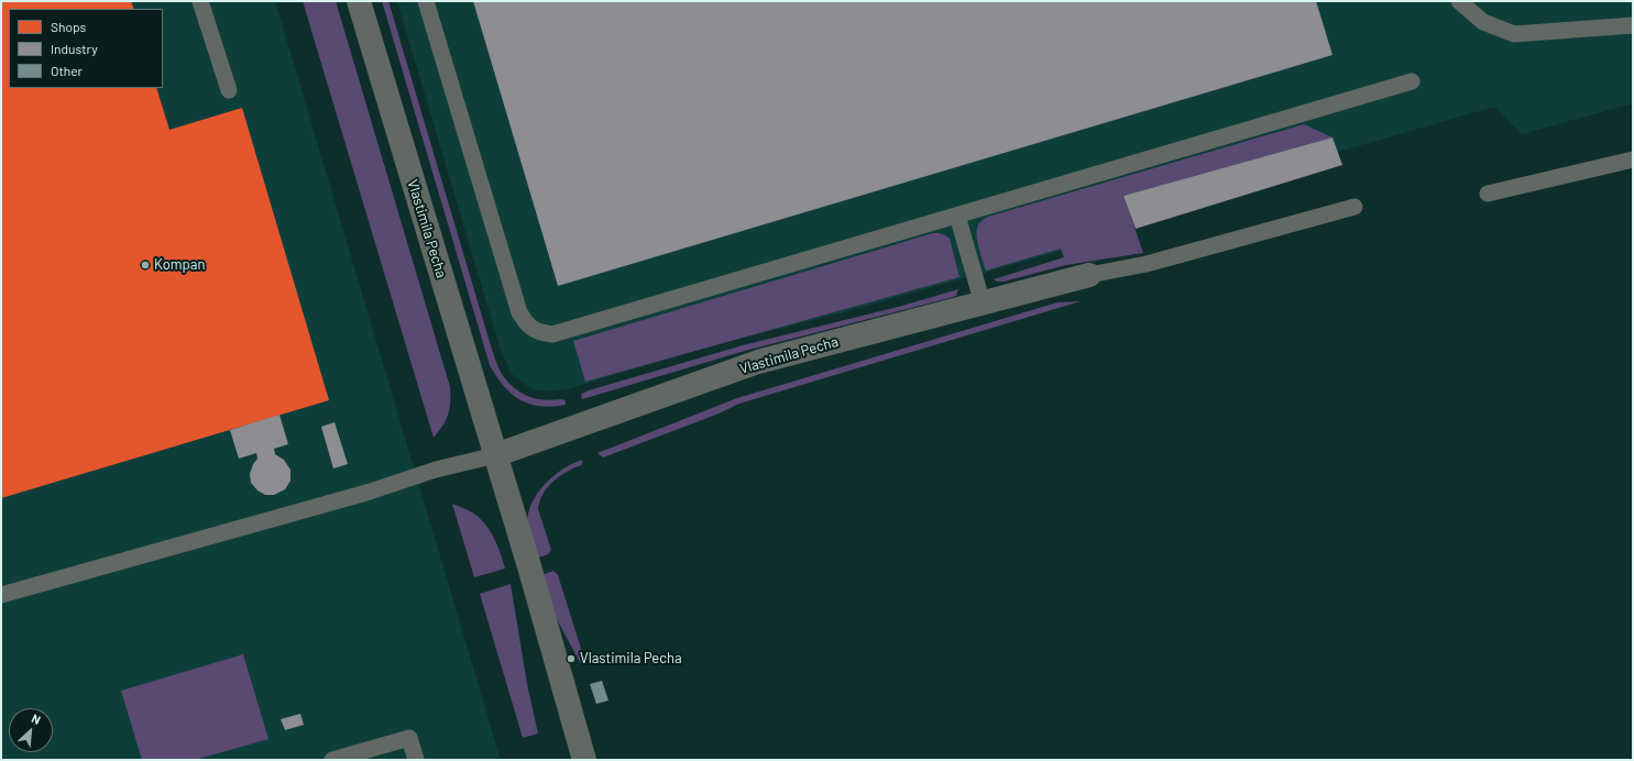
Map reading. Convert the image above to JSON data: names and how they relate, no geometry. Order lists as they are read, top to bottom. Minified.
{"streets":{"street":["Vlastimila Pecha"]},"places":["Kompan","Vlastimila Pecha"],"legend":["Shops","Industry","Other"],"north":"top right"}
